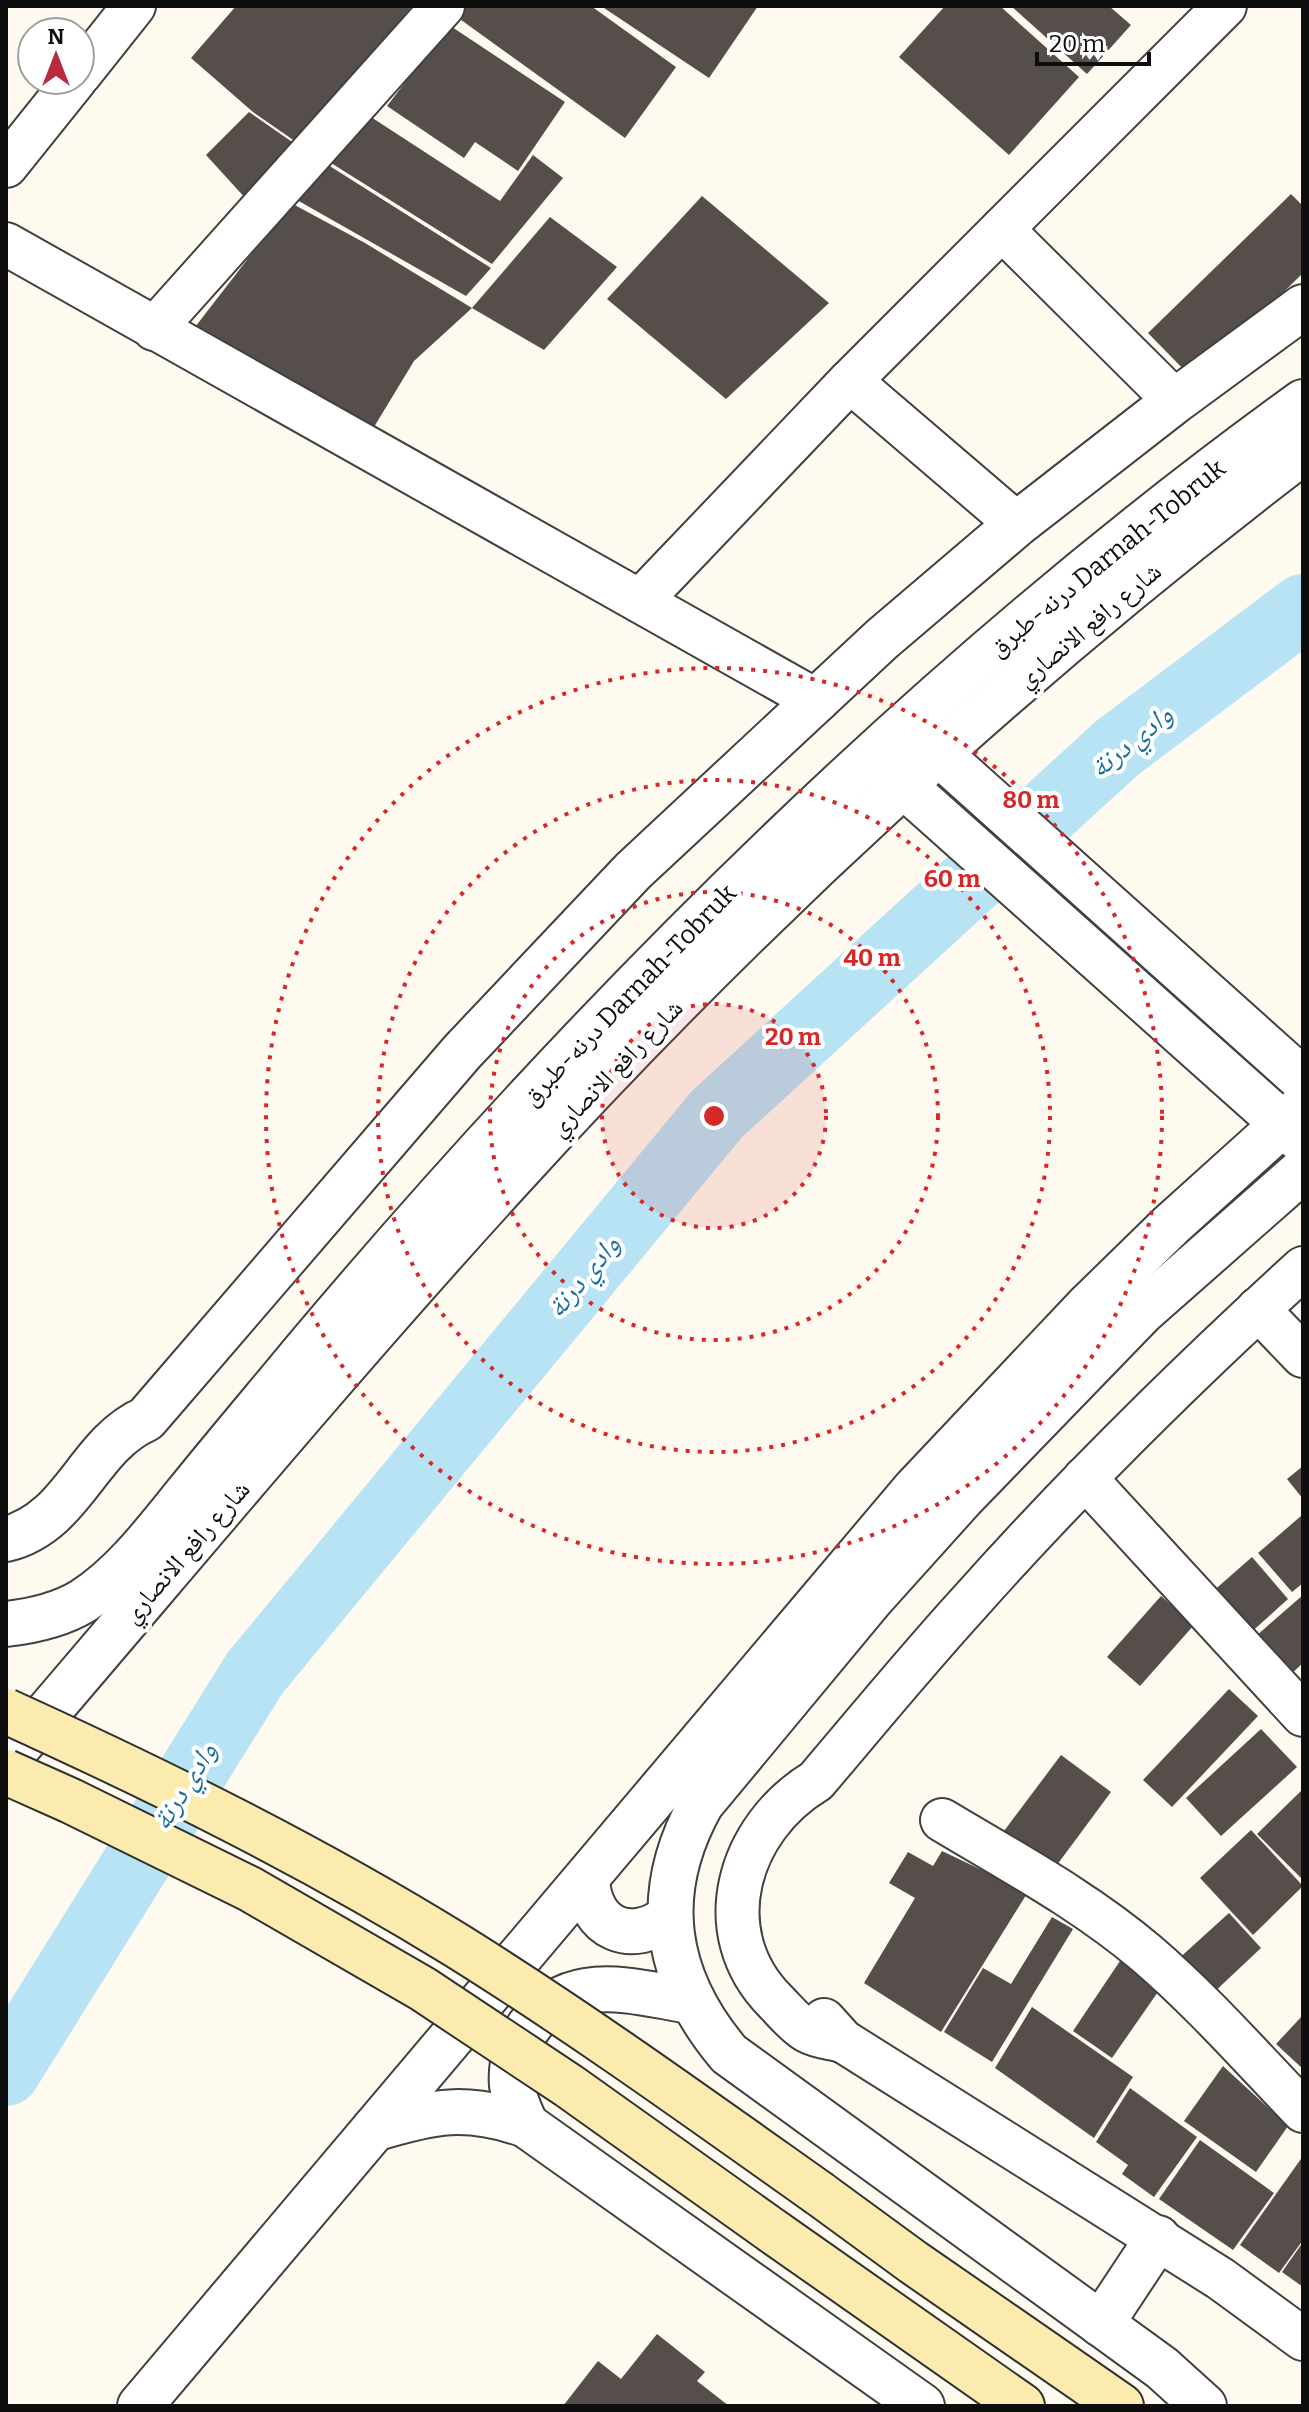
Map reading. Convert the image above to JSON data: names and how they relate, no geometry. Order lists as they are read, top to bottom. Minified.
{"streets":{"street":["درنه-طبرق Darnah-Tobruk","شارع رافع الانصاري"]},"water":["وادي درنة"],"scale_bar":"20 m","north":"top","rings":["80 m","60 m","40 m","20 m"]}
